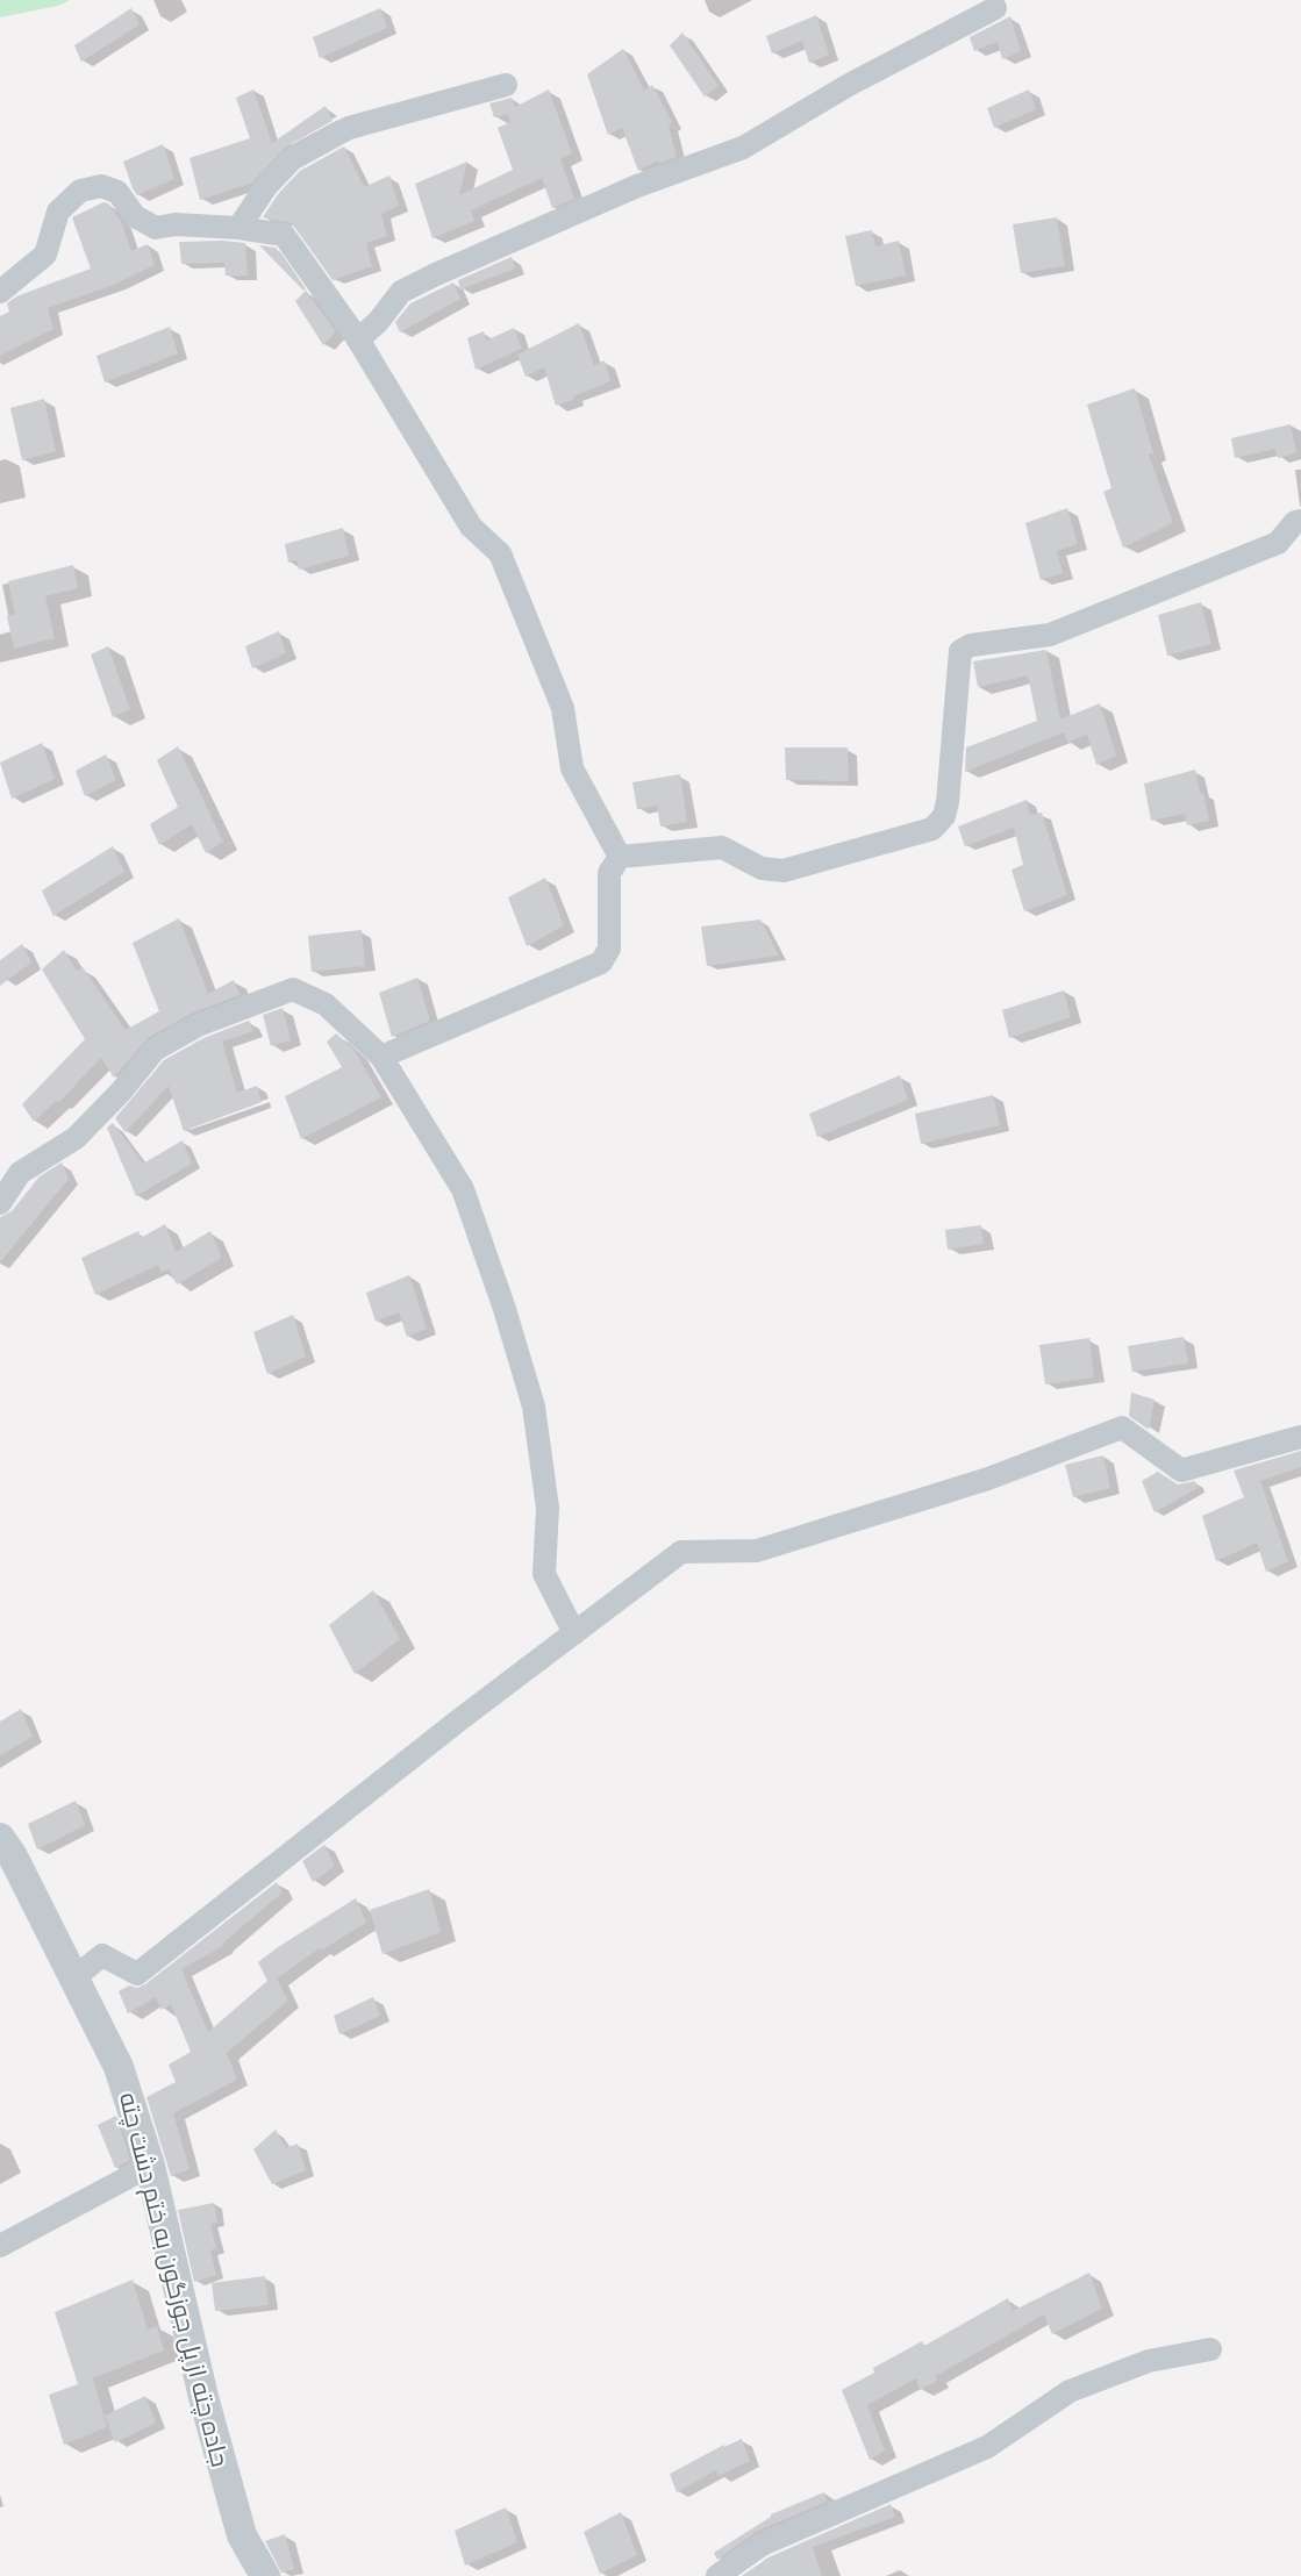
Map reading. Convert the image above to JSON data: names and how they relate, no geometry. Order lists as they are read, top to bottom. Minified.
{"streets":{"street":["جاده چته از پل جوزگون به ختم دشت چته"]}}
